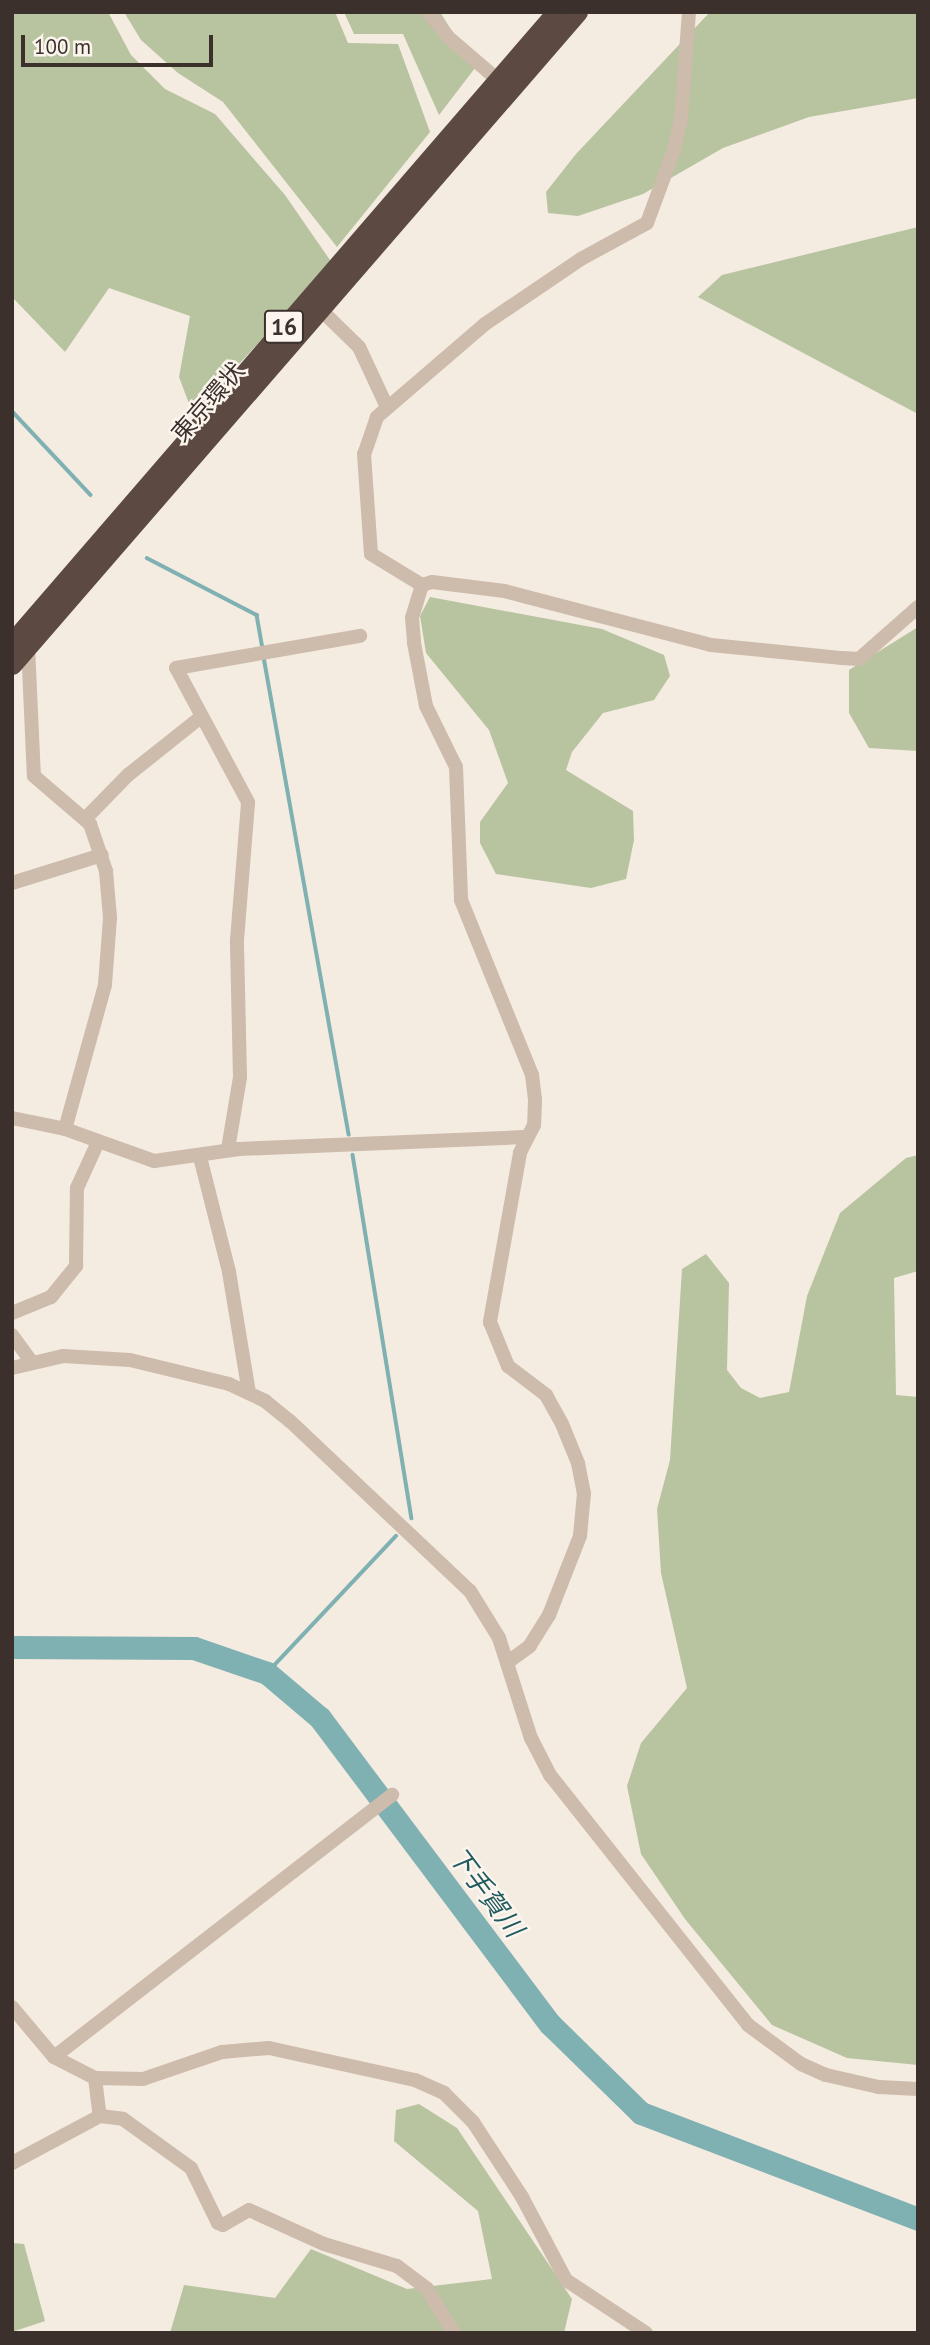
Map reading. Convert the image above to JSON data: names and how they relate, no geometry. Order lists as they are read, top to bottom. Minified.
{"streets":{"highway":["16","東京環状"]},"water":["下手賀川"],"scale_bar":"100 m"}
